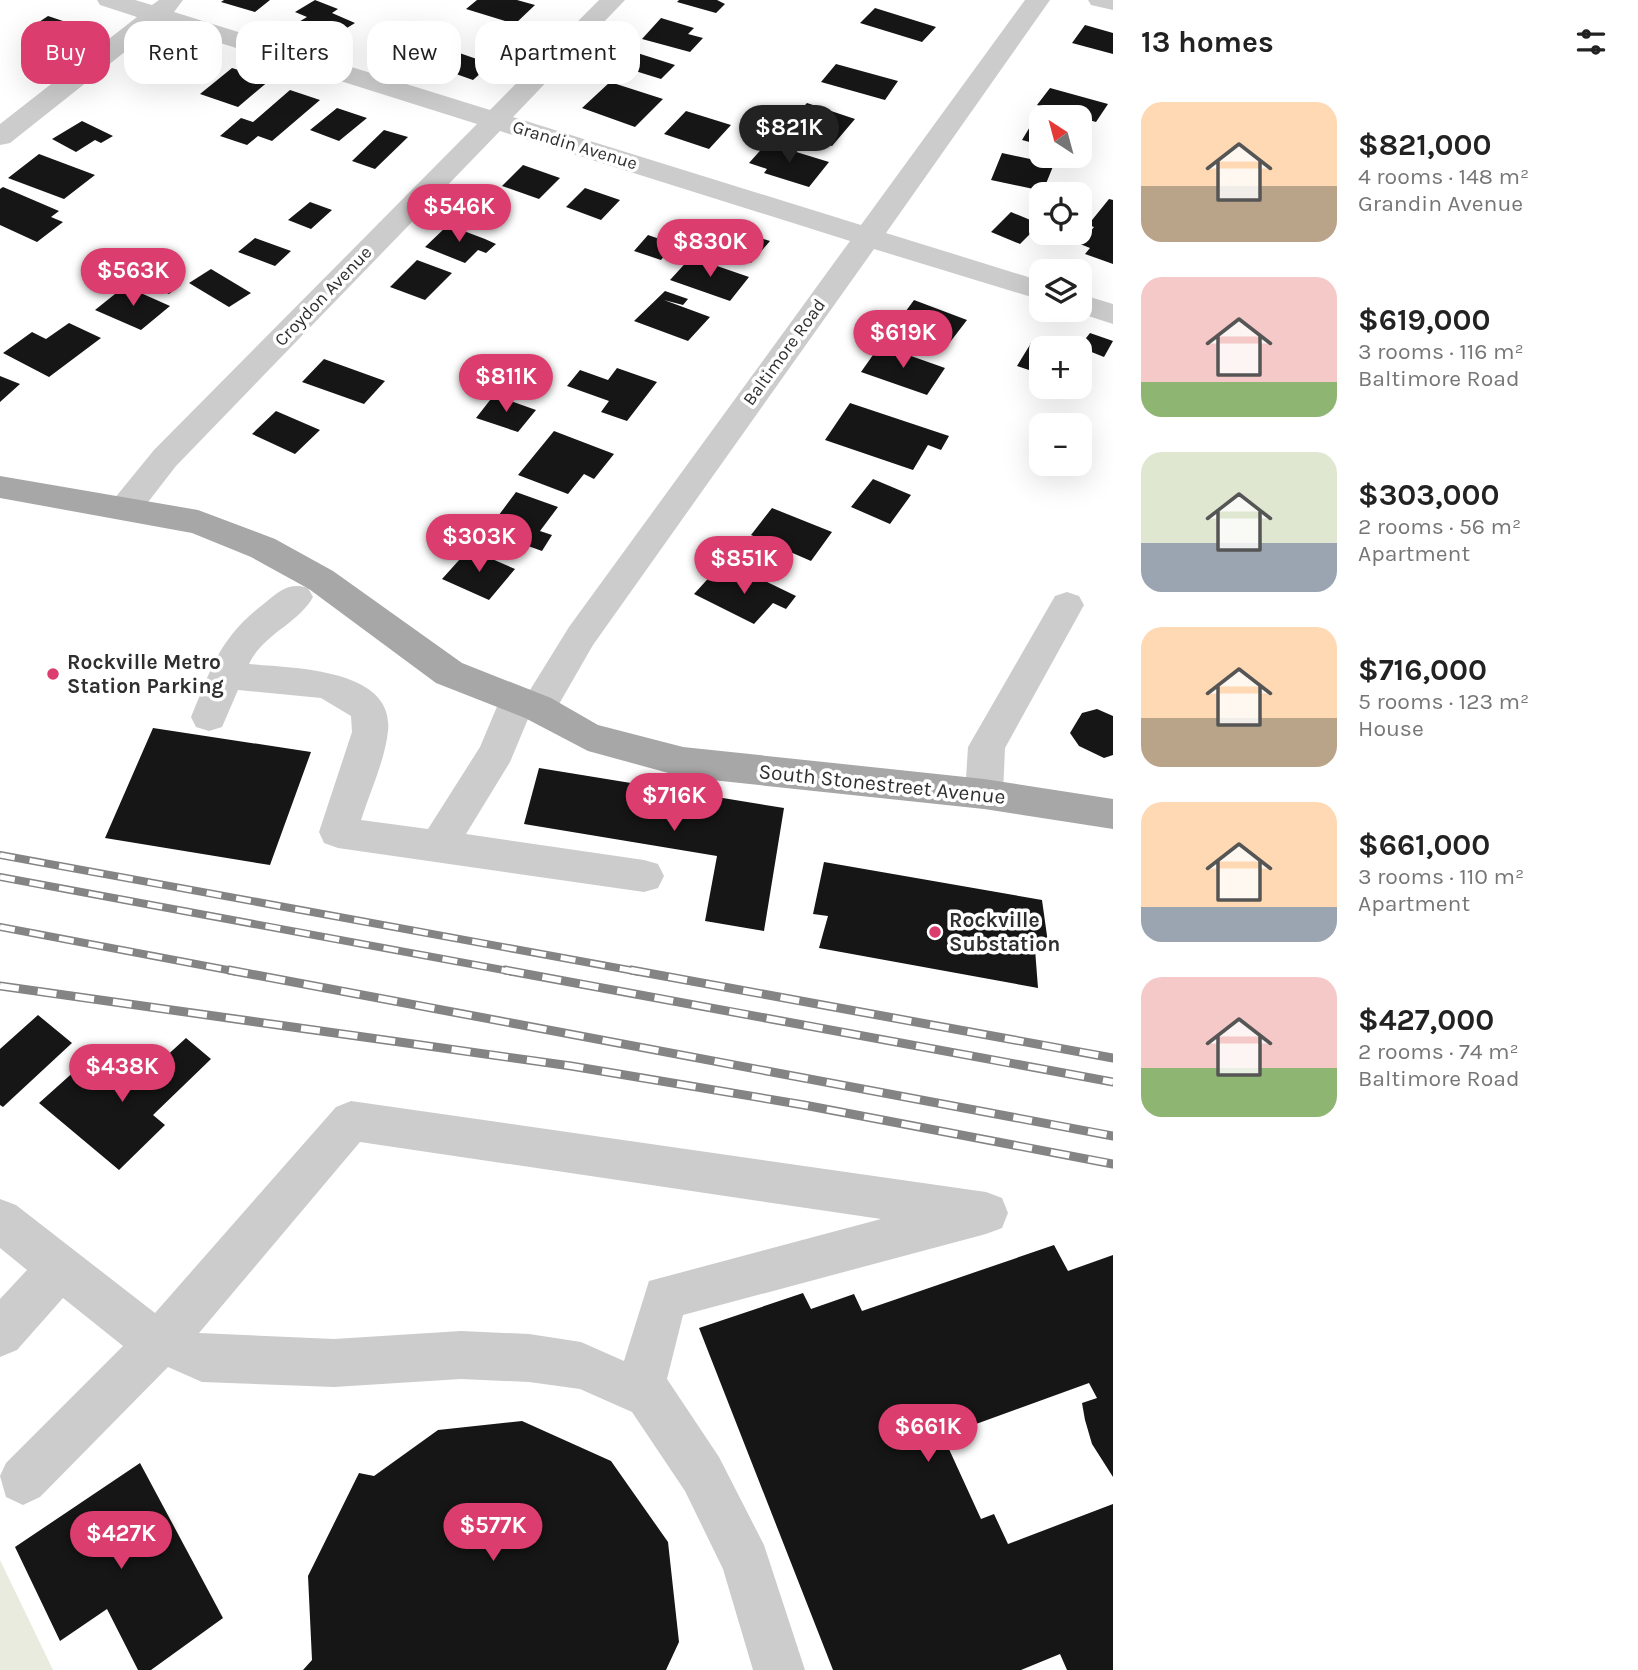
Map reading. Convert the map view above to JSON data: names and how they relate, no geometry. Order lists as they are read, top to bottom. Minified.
{"streets":{"main road":["South Stonestreet Avenue"],"street":["Grandin Avenue","Croydon Avenue","Baltimore Road"]},"crossings":[["Grandin Avenue","Croydon Avenue"],["Grandin Avenue","Baltimore Road"],["Croydon Avenue","South Stonestreet Avenue"],["Baltimore Road","South Stonestreet Avenue"]],"places":["Rockville Metro Station Parking","Rockville Substation"],"north":"top left","page":{"heading":"13 homes","chip":["Buy","Rent","Filters","New","Apartment"],"list":[{"name":"$821,000","note":"4 rooms · 148 m² · Grandin Avenue"},{"name":"$619,000","note":"3 rooms · 116 m² · Baltimore Road"},{"name":"$303,000","note":"2 rooms · 56 m² · Apartment"},{"name":"$716,000","note":"5 rooms · 123 m² · House"},{"name":"$661,000","note":"3 rooms · 110 m² · Apartment"},{"name":"$427,000","note":"2 rooms · 74 m² · Baltimore Road"}],"map_buttons":["+","−"],"price":["$821K","$546K","$830K","$563K","$619K","$811K","$303K","$851K","$716K","$438K","$661K","$577K","$427K"]}}
